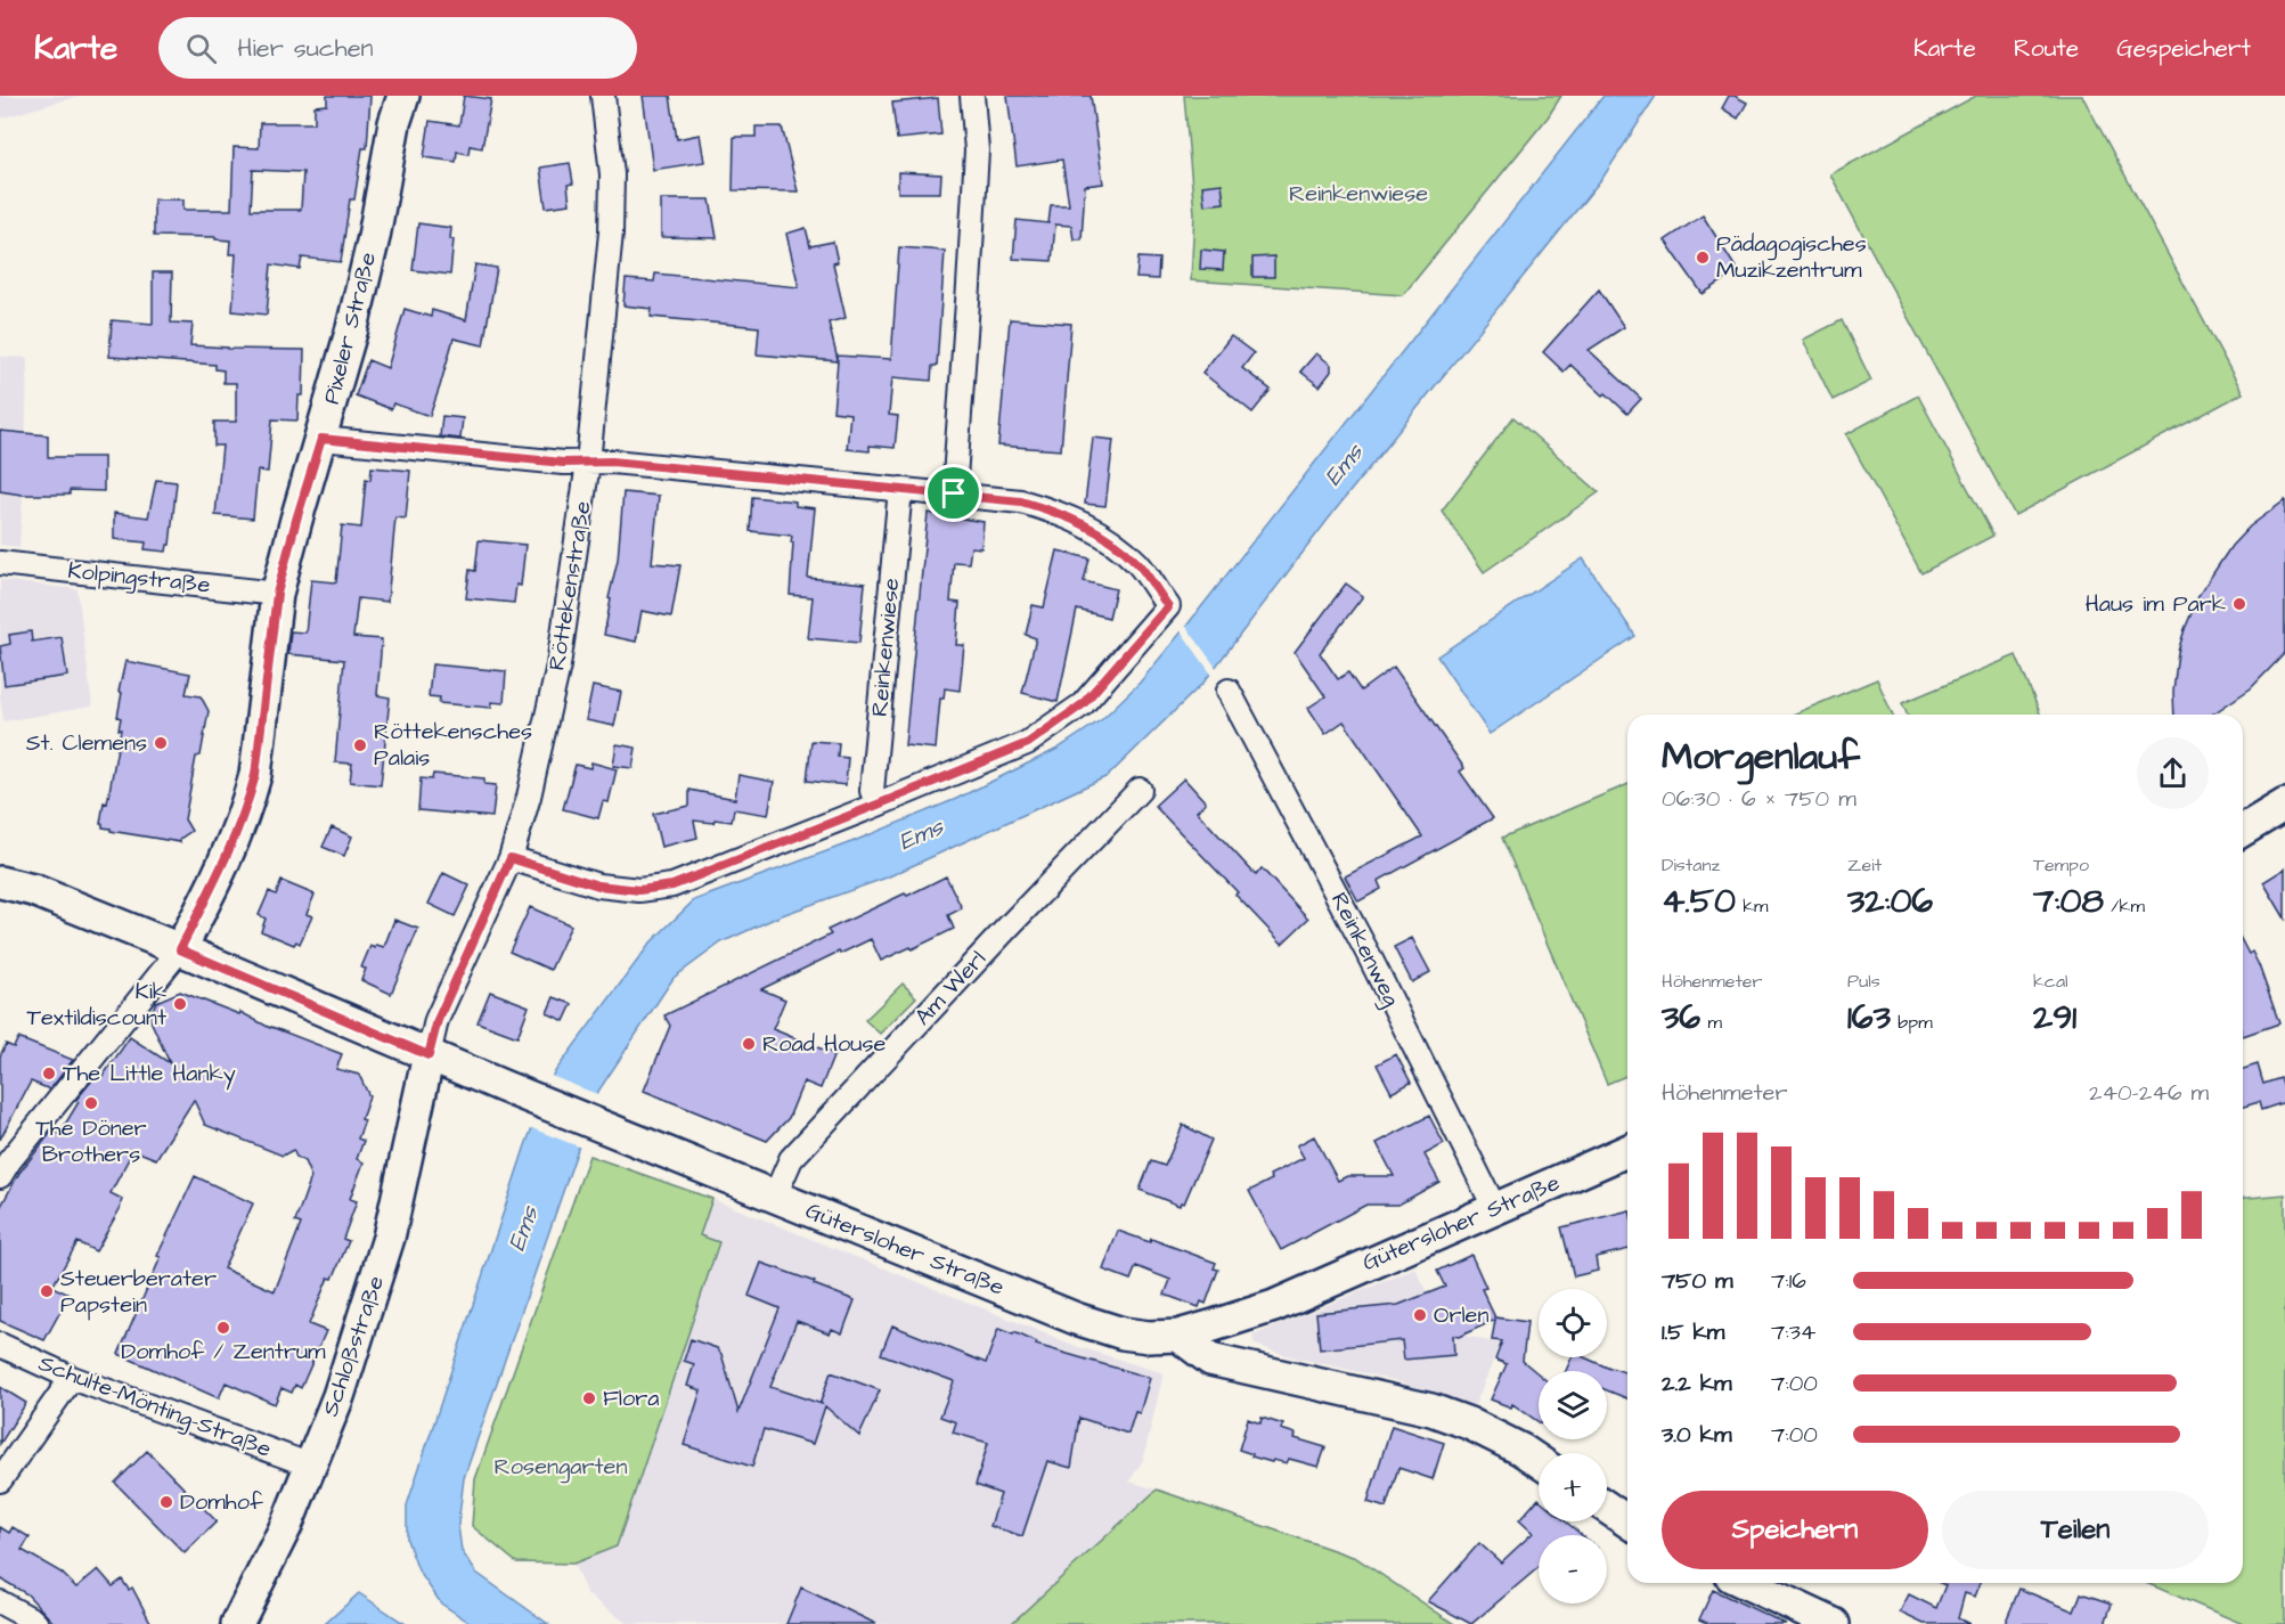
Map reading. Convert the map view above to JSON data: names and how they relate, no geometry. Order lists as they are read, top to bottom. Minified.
{"streets":{"main road":["Pixeler Straße","Gütersloher Straße","Schloßstraße"],"street":["Kolpingstraße","Röttekenstraße","Reinkenwiese","Reinkenweg","Am Werl","Schulte-Mönting-Straße"]},"crossings":[["Pixeler Straße","Kolpingstraße"],["Pixeler Straße","Gütersloher Straße"],["Röttekenstraße","Gütersloher Straße"],["Röttekenstraße","Schloßstraße"],["Reinkenweg","Gütersloher Straße"],["Am Werl","Gütersloher Straße"],["Gütersloher Straße","Schloßstraße"],["Schloßstraße","Schulte-Mönting-Straße"]],"water":["Ems"],"parks":["Reinkenwiese","Rosengarten"],"places":["Pädagogisches Muzikzentrum","Haus im Park","St. Clemens","Röttekensches Palais","Kik Textildiscount","Road House","The Little Hanky","The Döner Brothers","Steuerberater Papstein","Orlen","Domhof / Zentrum","Flora","Domhof"],"page":{"header":"Karte","search":"Hier suchen","nav":["Karte","Route","Gespeichert"],"heading":["Morgenlauf","06:30 · 6 × 750 m"],"stats":[["Distanz","4.50 km"],["Zeit","32:06"],["Tempo","7:08 /km"],["Höhenmeter","36 m"],["Puls","163 bpm"],["kcal","291"]],"chart":["Höhenmeter","240–246 m"],"list":[{"name":"750 m","note":"7:16"},{"name":"1.5 km","note":"7:34"},{"name":"2.2 km","note":"7:00"},{"name":"3.0 km","note":"7:00"}],"map_buttons":["+","−"],"buttons":["Speichern","Teilen"]}}
